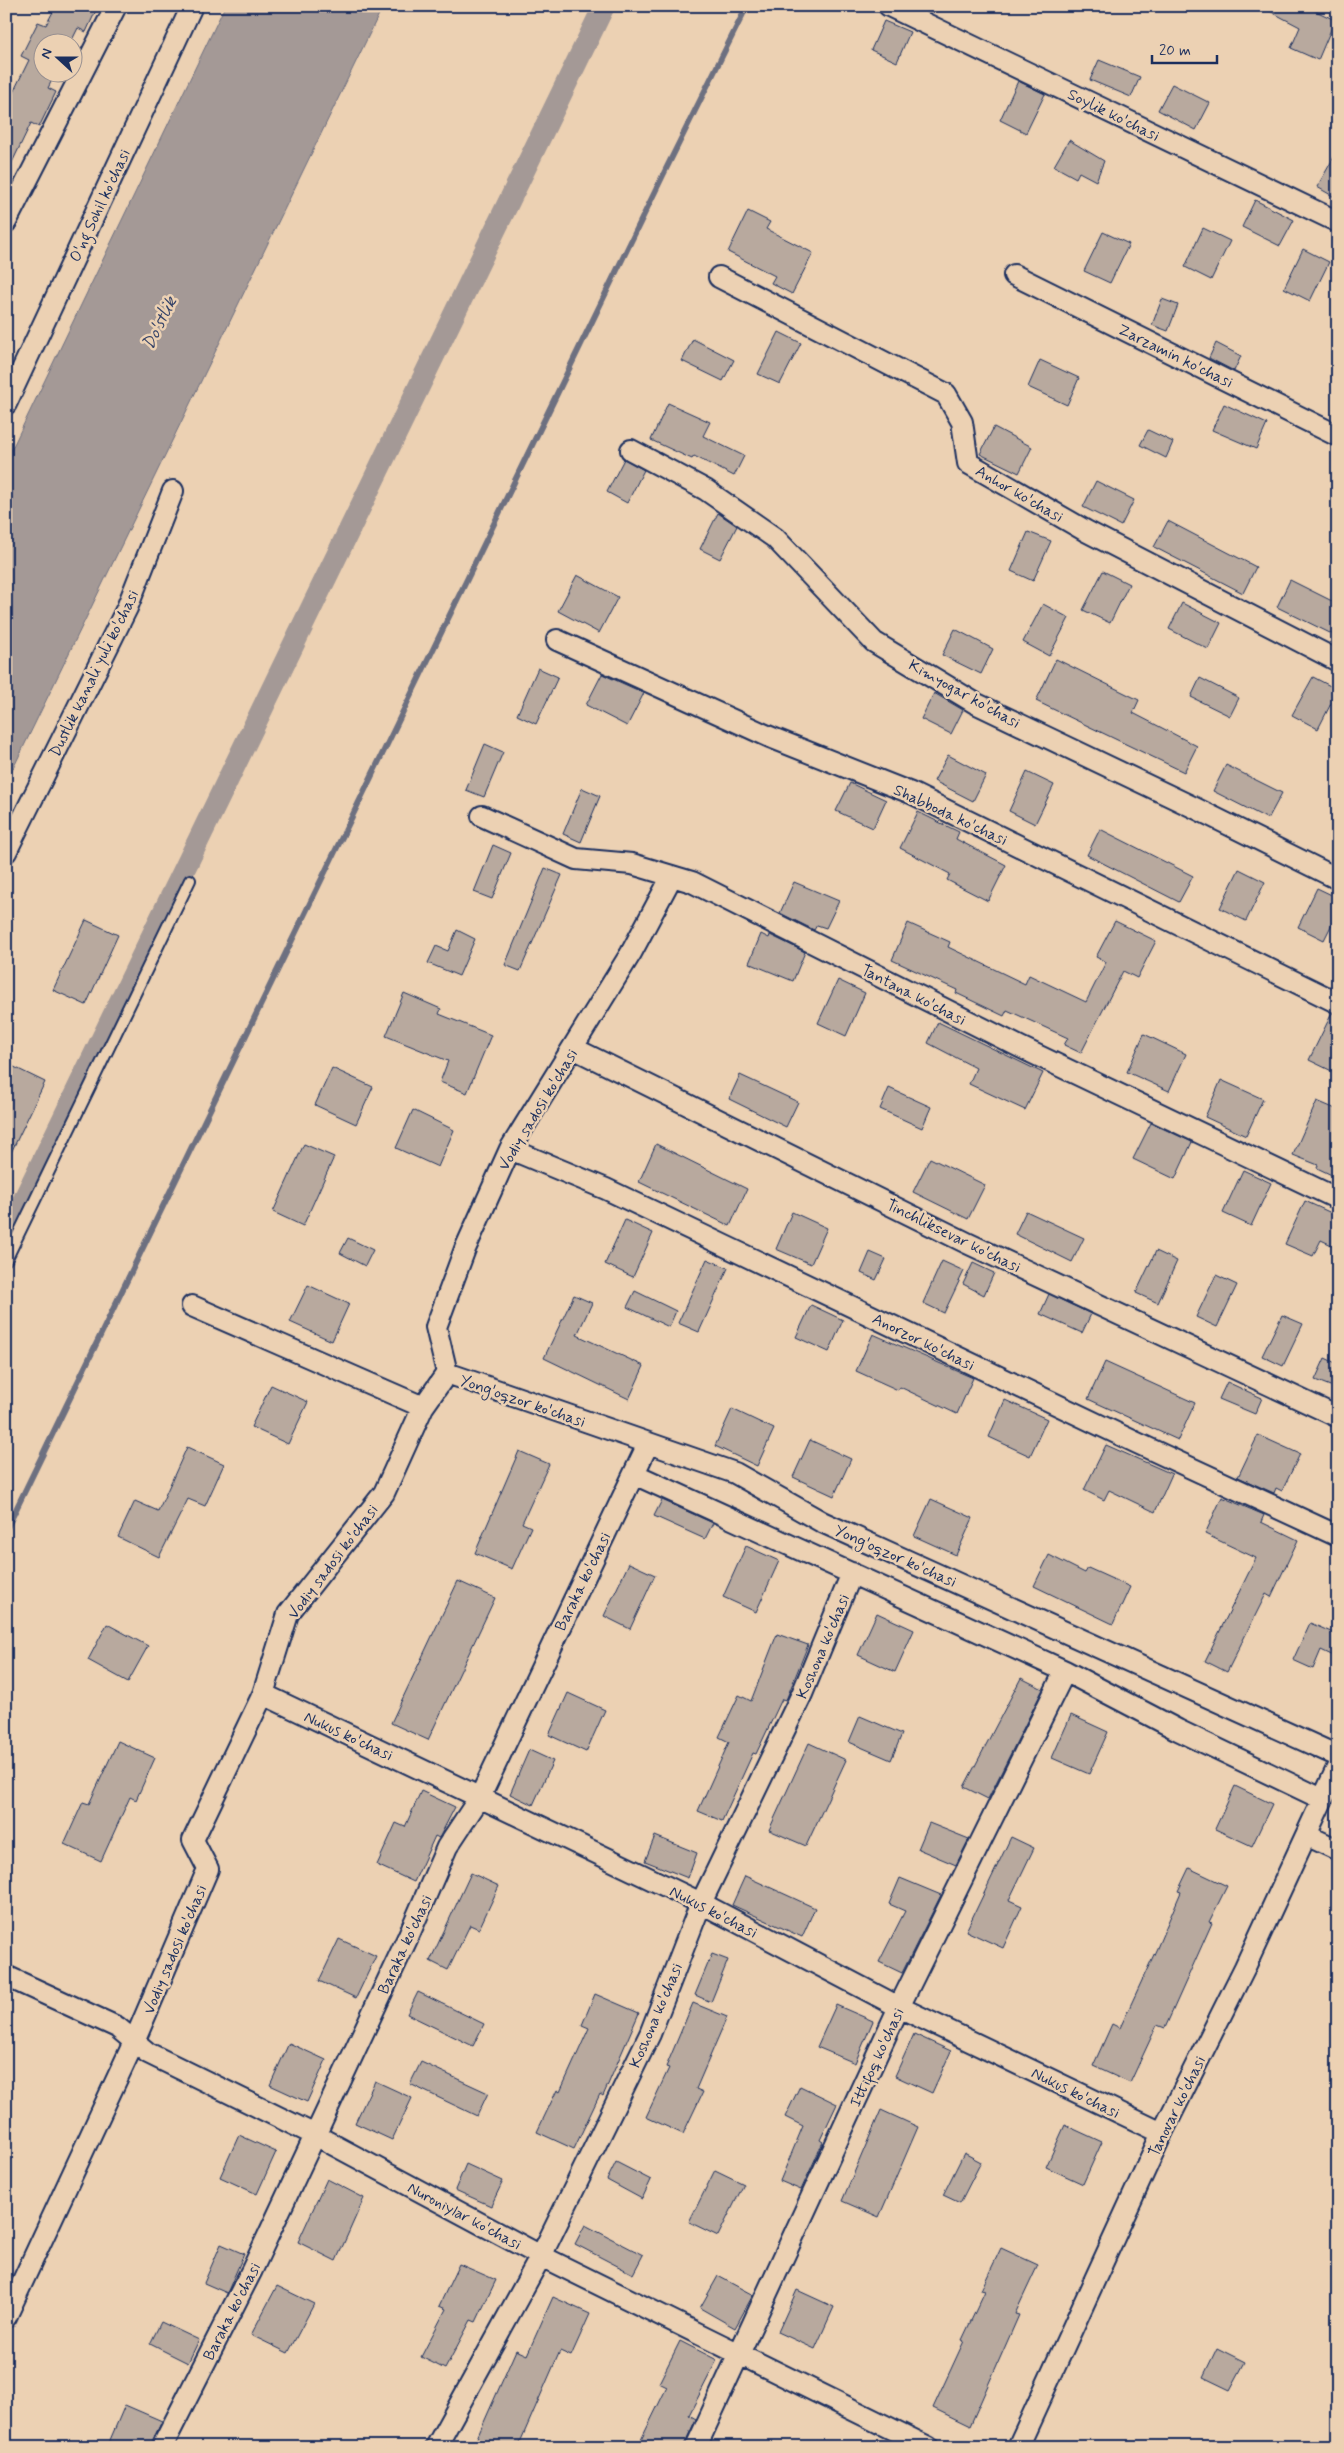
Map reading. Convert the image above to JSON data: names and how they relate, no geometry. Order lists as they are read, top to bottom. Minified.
{"streets":{"street":["Soylik ko'chasi","O'ng Sohil ko'chasi","Zarzamin ko'chasi","Anhor ko'chasi","Dustlik kanali yuli ko'chasi","Kimyogar ko'chasi","Shabboda ko'chasi","Tantana ko'chasi","Vodiy sadosi ko'chasi","Tinchliksevar ko'chasi","Anorzor ko'chasi","Yong'oqzor ko'chasi","Baraka ko'chasi","Koshona ko'chasi","Nukus ko'chasi","Ittifoq ko'chasi","Tanovar ko'chasi","Nuroniylar ko'chasi"]},"crossings":[["Tantana ko'chasi","Vodiy sadosi ko'chasi"],["Vodiy sadosi ko'chasi","Tinchliksevar ko'chasi"],["Vodiy sadosi ko'chasi","Anorzor ko'chasi"],["Vodiy sadosi ko'chasi","Yong'oqzor ko'chasi"],["Vodiy sadosi ko'chasi","Nukus ko'chasi"],["Vodiy sadosi ko'chasi","Nuroniylar ko'chasi"],["Yong'oqzor ko'chasi","Baraka ko'chasi"],["Baraka ko'chasi","Nukus ko'chasi"],["Baraka ko'chasi","Nuroniylar ko'chasi"],["Koshona ko'chasi","Nukus ko'chasi"],["Koshona ko'chasi","Nuroniylar ko'chasi"],["Nukus ko'chasi","Ittifoq ko'chasi"],["Nukus ko'chasi","Tanovar ko'chasi"],["Ittifoq ko'chasi","Nuroniylar ko'chasi"]],"water":["Do'stlik"],"scale_bar":"20 m","north":"left"}
